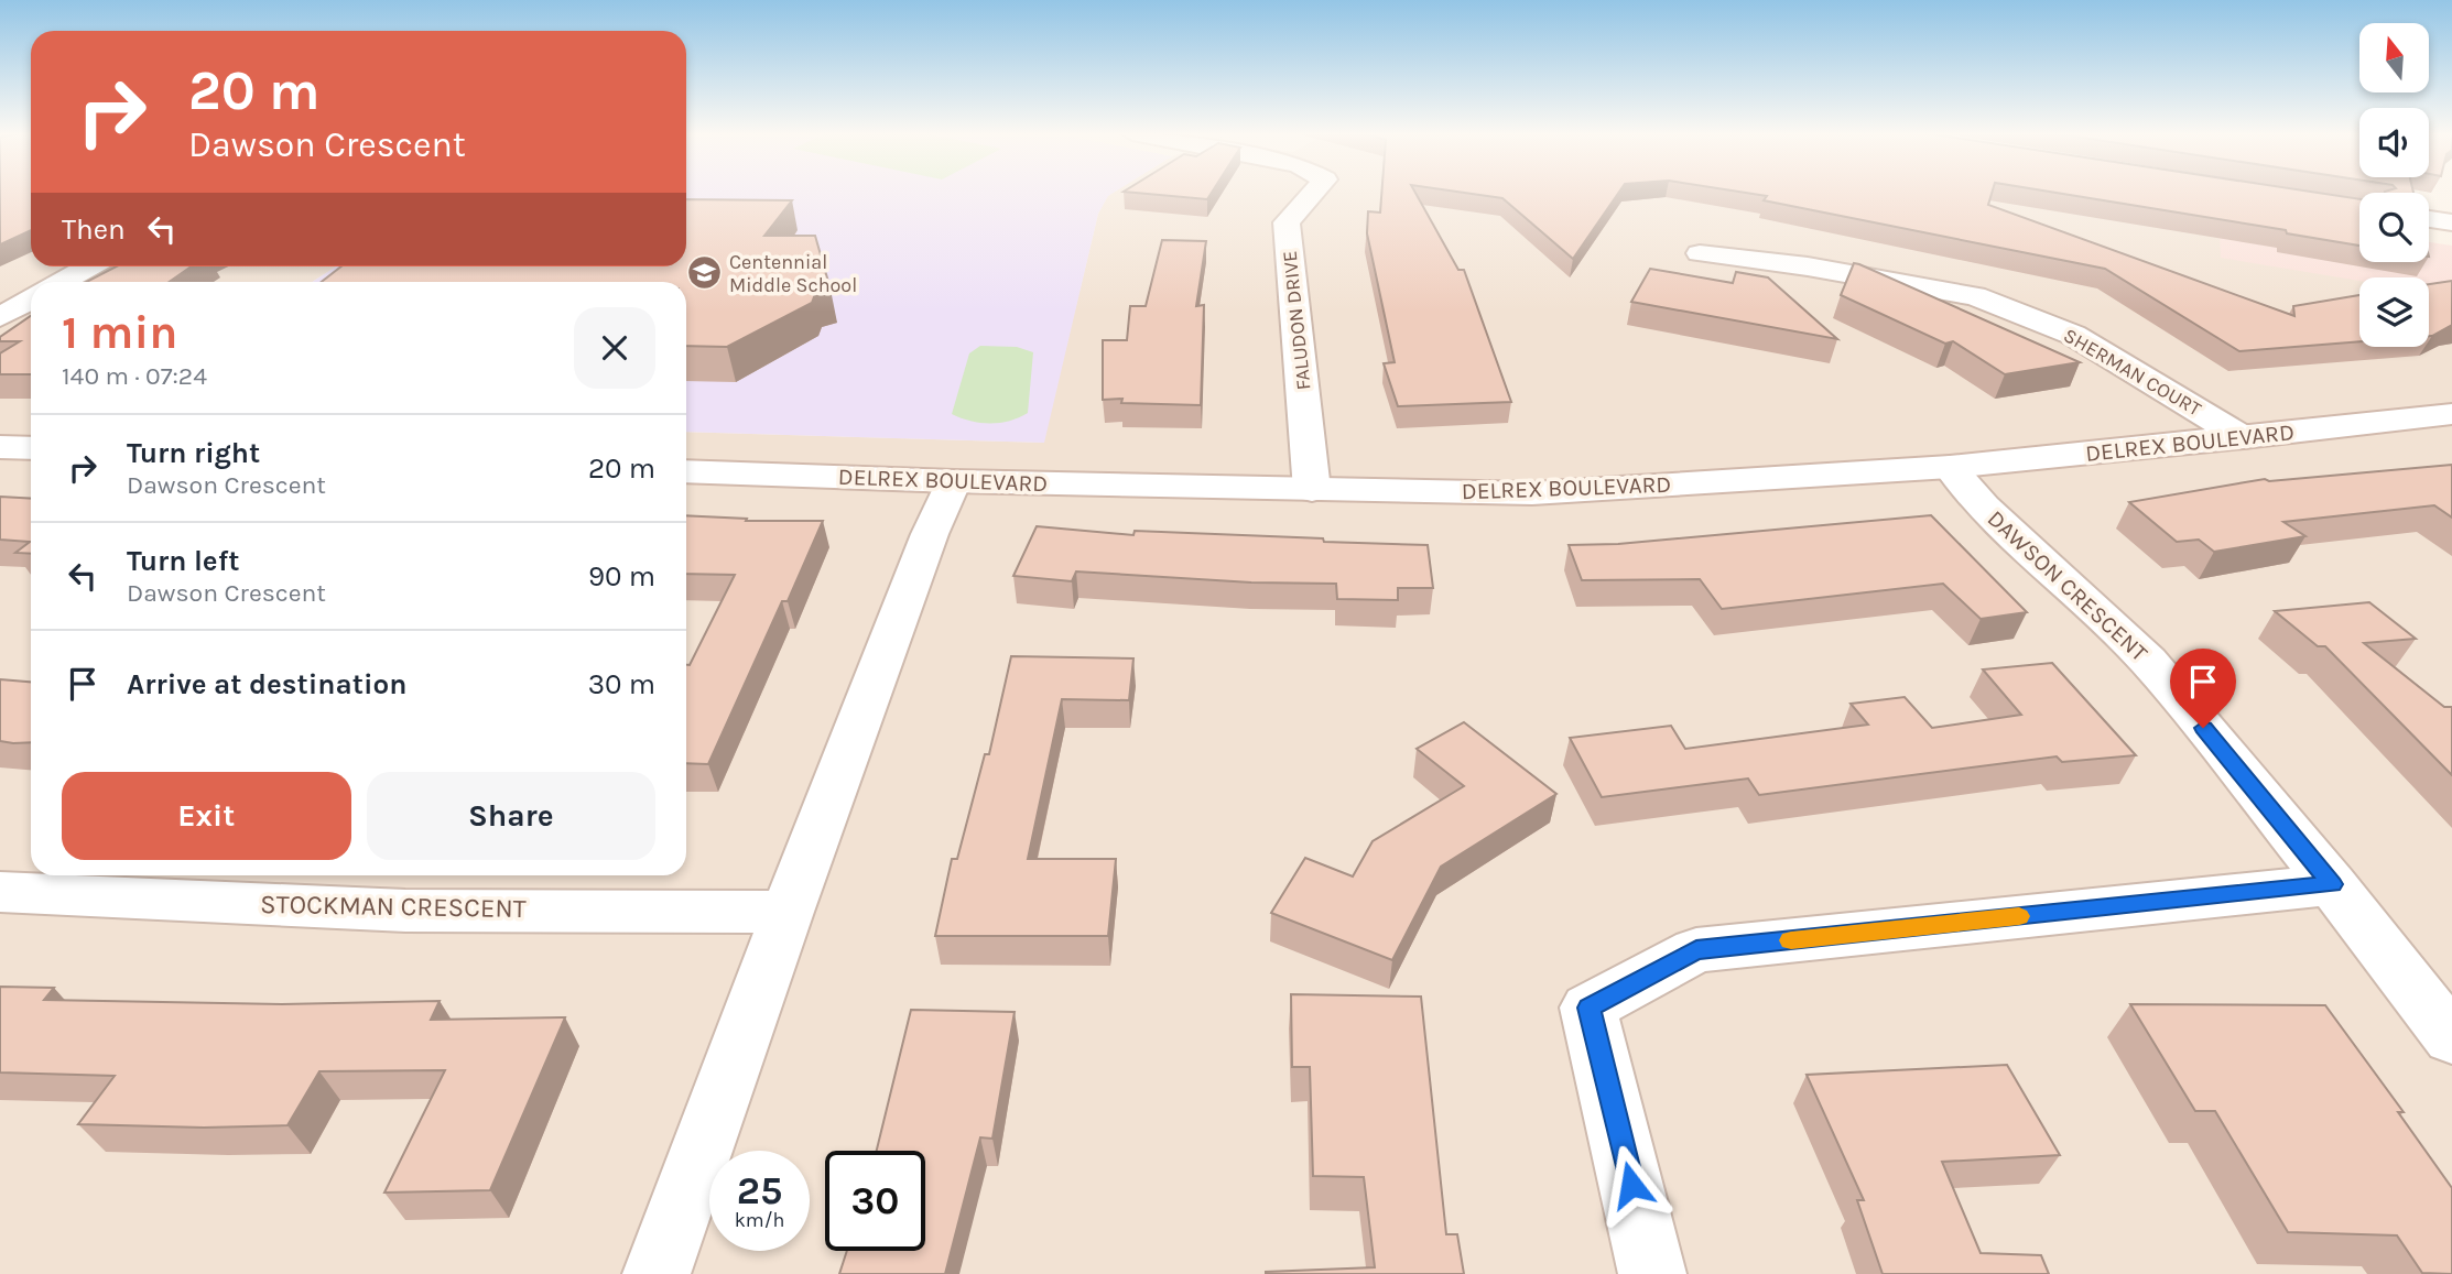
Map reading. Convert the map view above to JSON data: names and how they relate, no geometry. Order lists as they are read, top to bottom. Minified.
{"streets":{"street":["FALUDON DRIVE","SHERMAN COURT","DELREX BOULEVARD","DAWSON CRESCENT","STOCKMAN CRESCENT"]},"crossings":[["FALUDON DRIVE","DELREX BOULEVARD"],["SHERMAN COURT","DELREX BOULEVARD"],["DELREX BOULEVARD","DAWSON CRESCENT"]],"places":{"school or university":["Centennial Middle School"]},"north":"top","page":{"turn":["20 m","Dawson Crescent"],"then":"Then","heading":["1 min","140 m · 07:24"],"list":[{"name":"Turn right","note":"Dawson Crescent","value":"20 m"},{"name":"Turn left","note":"Dawson Crescent","value":"90 m"},{"name":"Arrive at destination","value":"30 m"}],"buttons":["Exit","Share"],"speed":"25 km/h","limit":"30"}}
